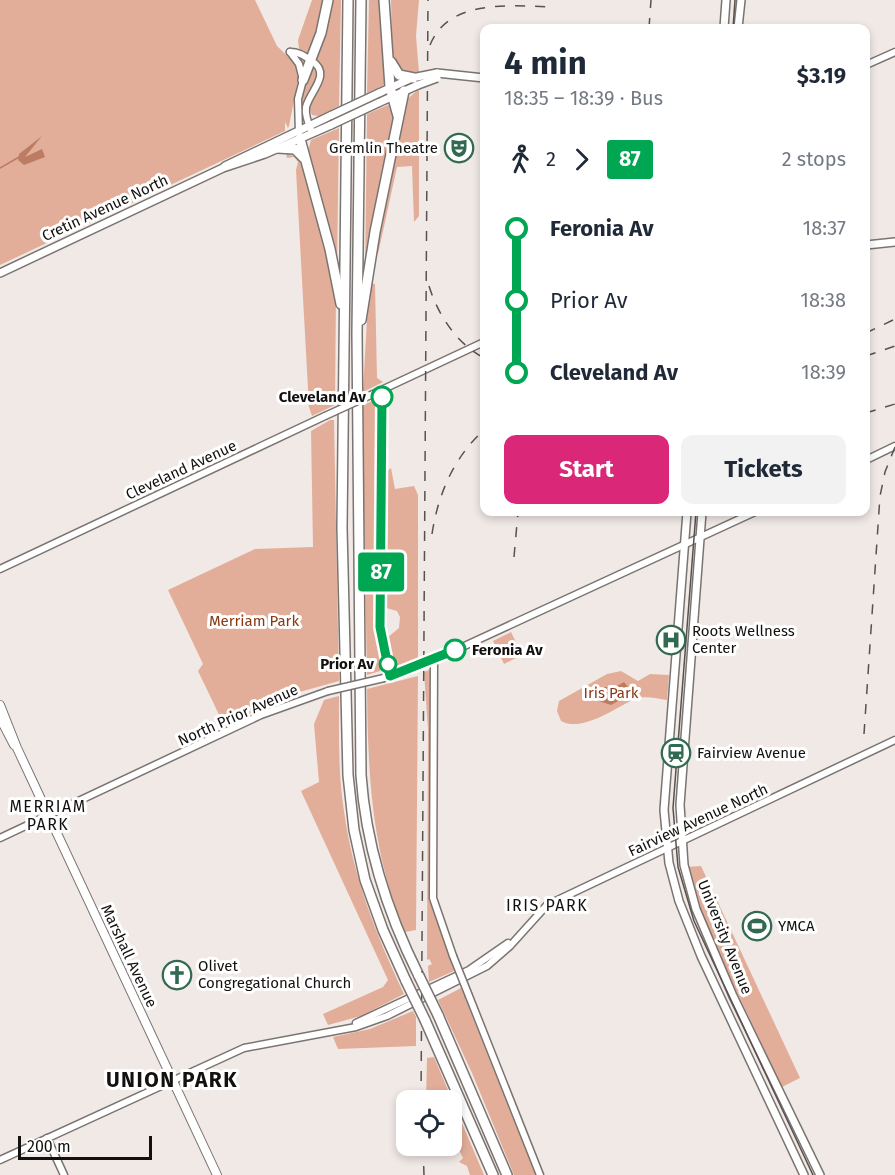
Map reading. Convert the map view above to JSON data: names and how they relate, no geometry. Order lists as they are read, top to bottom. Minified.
{"streets":{"main road":["Cretin Avenue North","University Avenue","Marshall Avenue"],"street":["Cleveland Avenue","North Prior Avenue","Fairview Avenue North"]},"crossings":[["North Prior Avenue","University Avenue"],["North Prior Avenue","Marshall Avenue"],["Fairview Avenue North","University Avenue"],["Fairview Avenue North","Marshall Avenue"]],"districts":["MERRIAM PARK","IRIS PARK","UNION PARK"],"parks":["Merriam Park","Iris Park"],"places":{"theatre":["Gremlin Theatre"],"other":["Cleveland Av","Feronia Av","Prior Av"],"hospital":["Roots Wellness Center"],"station":["Fairview Avenue"],"sports":["YMCA"],"church":["Olivet Congregational Church"]},"lines":["bus line 87"],"scale_bar":"200 m","page":{"on_map":"87","heading":["4 min","18:35 – 18:39 · Bus","$3.19"],"legs":["2","87","2 stops"],"list":[{"name":"Feronia Av","value":"18:37"},{"name":"Prior Av","value":"18:38"},{"name":"Cleveland Av","value":"18:39"}],"buttons":["Start","Tickets"],"scale":"200 m"}}
